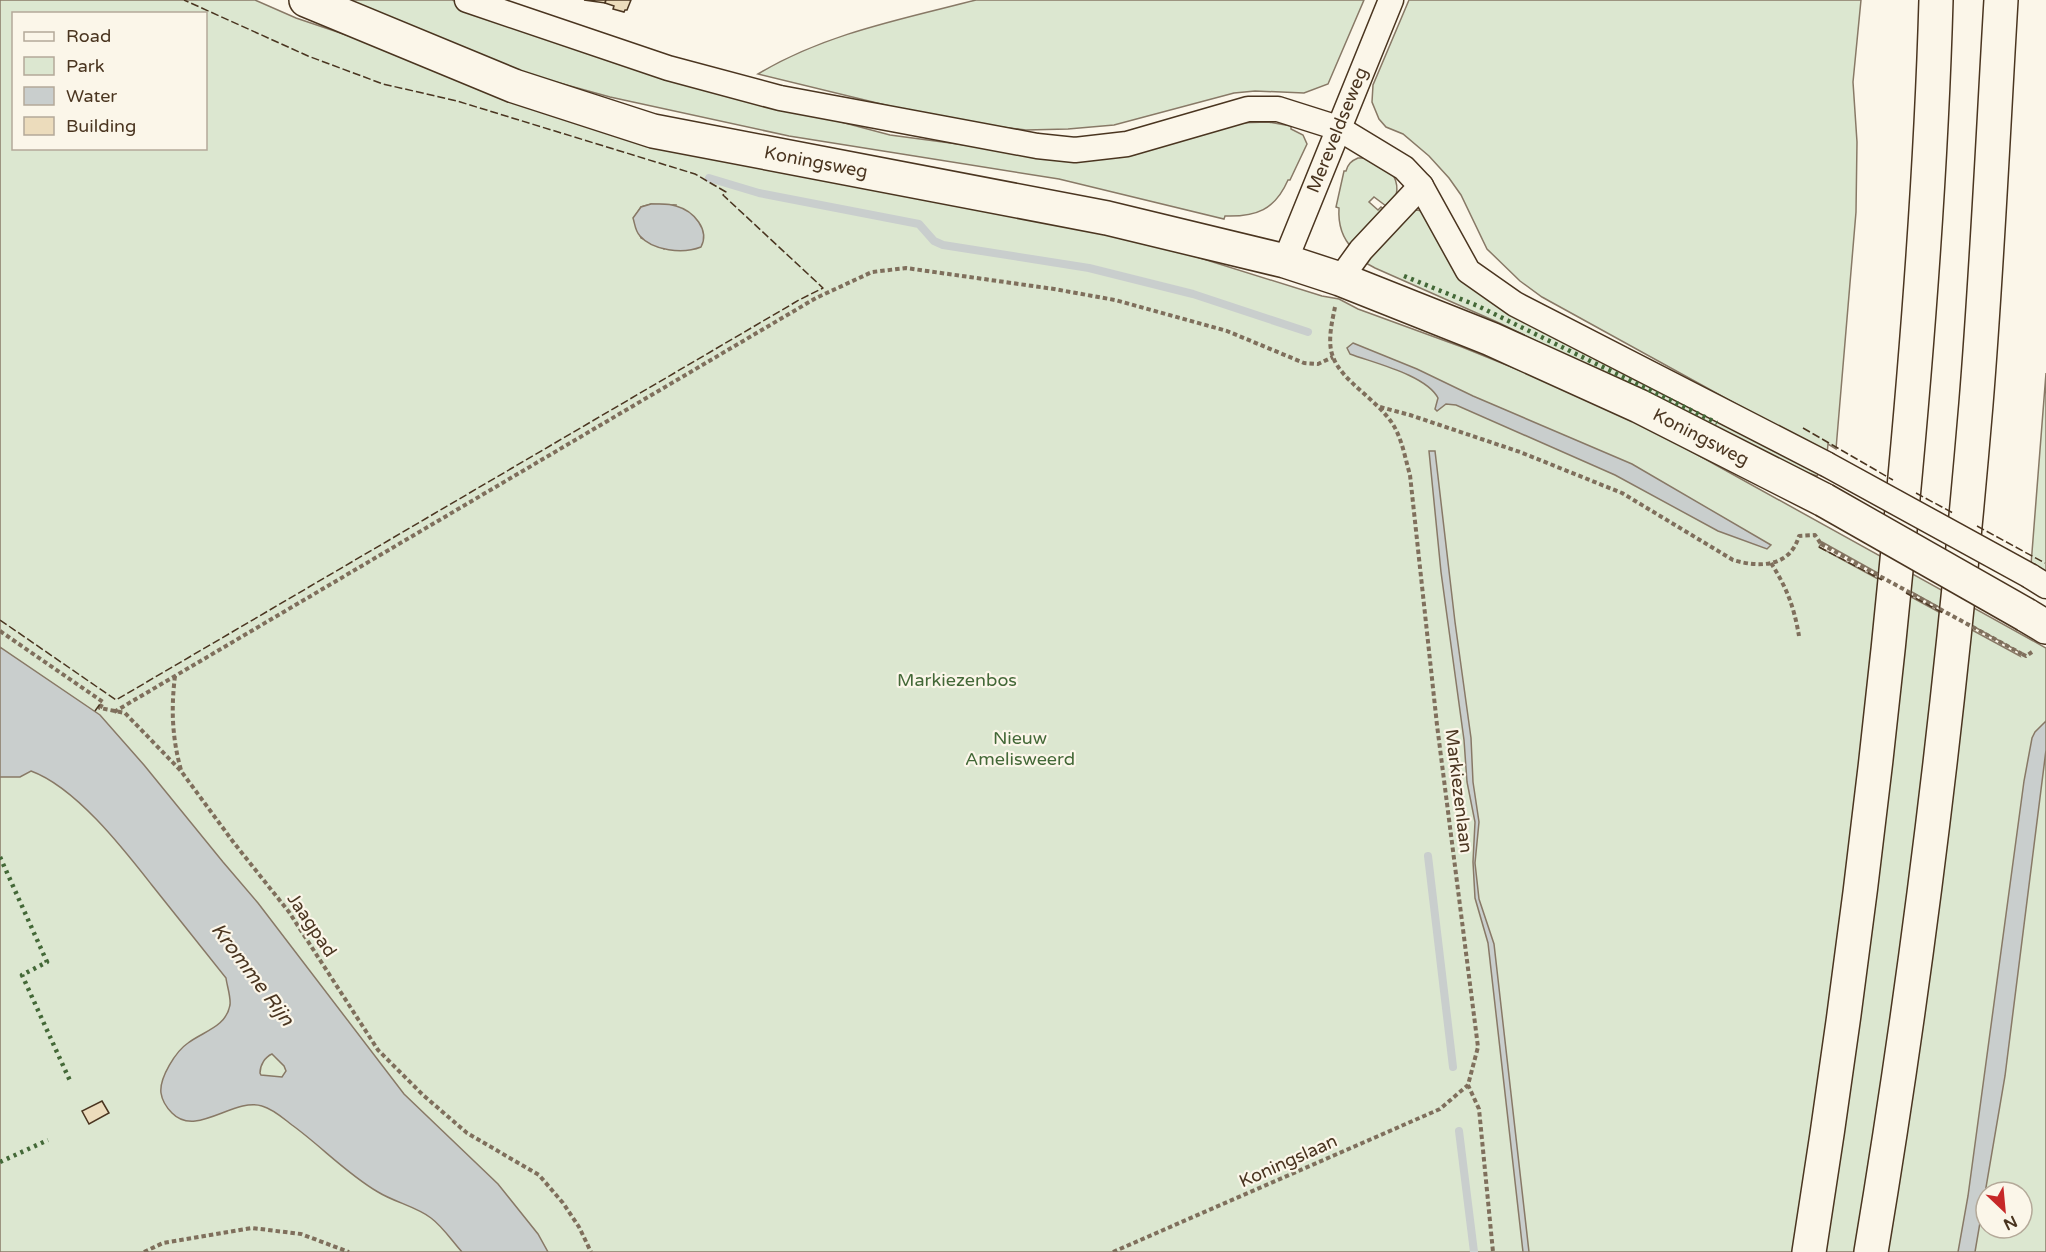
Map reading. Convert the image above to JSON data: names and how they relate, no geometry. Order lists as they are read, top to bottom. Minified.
{"streets":{"main road":["Koningsweg"],"street":["Mereveldseweg"],"path":["Markiezenlaan","Jaagpad","Koningslaan"]},"crossings":[["Mereveldseweg","Koningsweg"],["Markiezenlaan","Koningslaan"]],"water":["Kromme Rijn"],"parks":["Markiezenbos","Nieuw Amelisweerd"],"legend":["Road","Park","Water","Building"],"north":"bottom right"}
